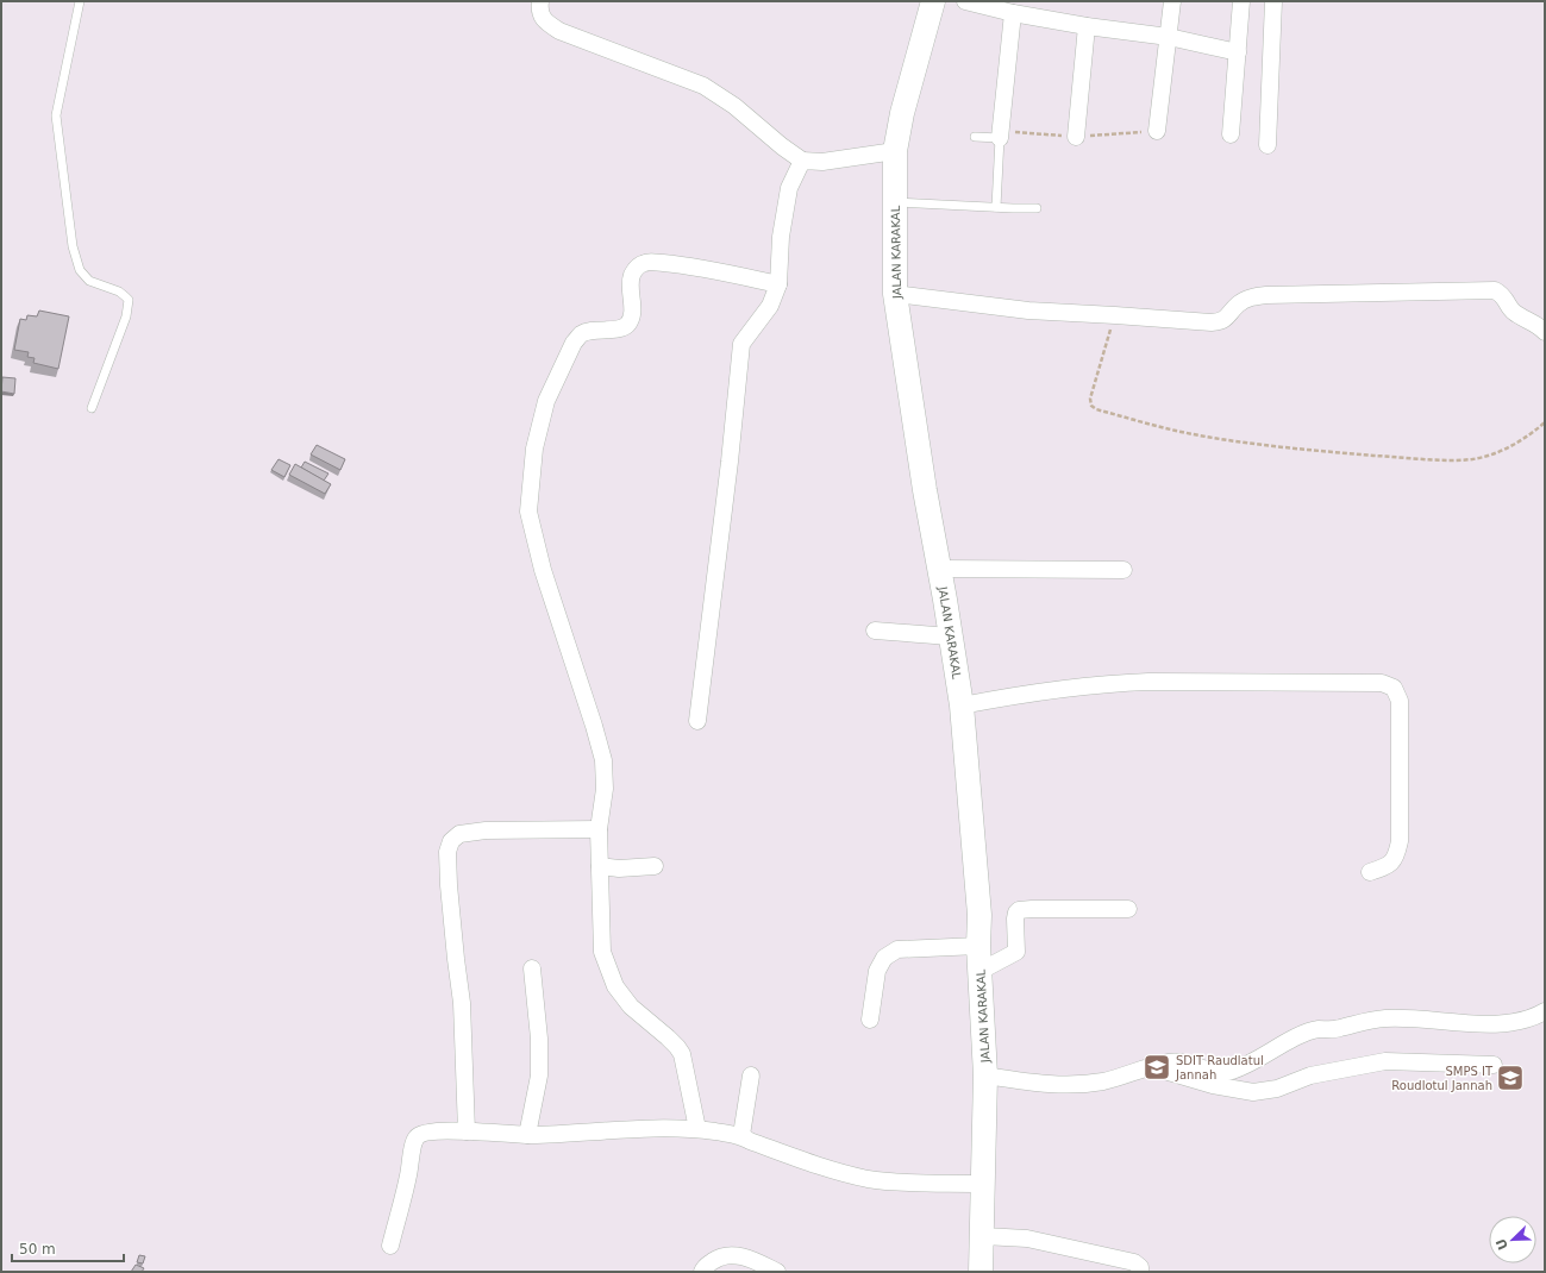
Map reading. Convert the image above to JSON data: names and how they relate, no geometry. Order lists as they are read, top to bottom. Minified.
{"streets":{"main road":["JALAN KARAKAL"]},"places":{"school or university":["SDIT Raudlatul Jannah","SMPS IT Roudlotul Jannah"]},"scale_bar":"50 m","north":"bottom left"}
